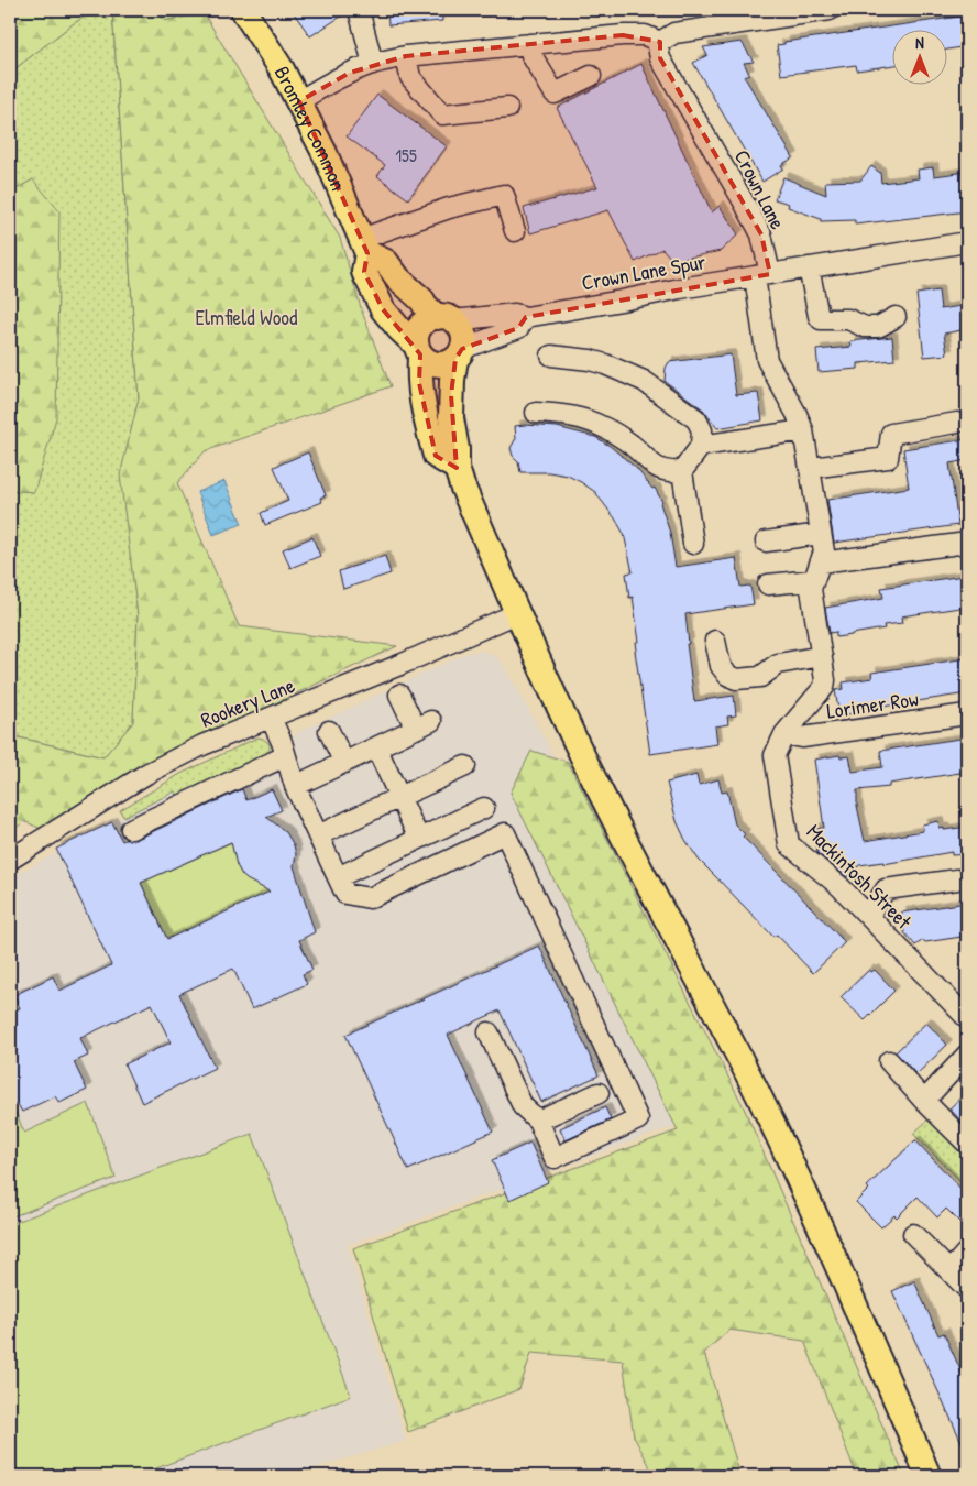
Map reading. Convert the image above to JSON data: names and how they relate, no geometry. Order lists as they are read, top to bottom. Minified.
{"streets":{"main road":["Bromley Common"],"street":["Crown Lane","Crown Lane Spur","Rookery Lane","Lorimer Row","Mackintosh Street"]},"crossings":[["Bromley Common","Crown Lane Spur"],["Crown Lane","Crown Lane Spur"],["Crown Lane","Mackintosh Street"],["Crown Lane Spur","Mackintosh Street"],["Lorimer Row","Mackintosh Street"]],"parks":["Elmfield Wood"],"house_numbers":["155"],"north":"top"}
